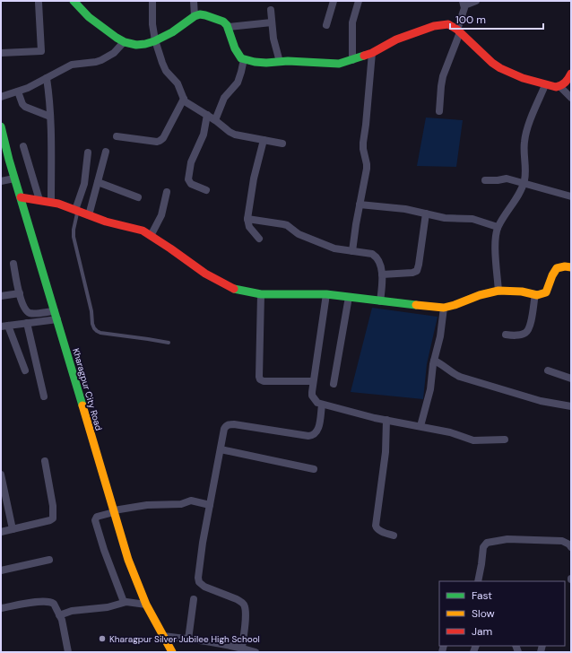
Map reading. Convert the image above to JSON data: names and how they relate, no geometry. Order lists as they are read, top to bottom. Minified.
{"streets":{"street":["Kharagpur City Road"]},"places":["Kharagpur Silver Jubilee High School"],"legend":["Fast","Slow","Jam"],"scale_bar":"100 m"}
